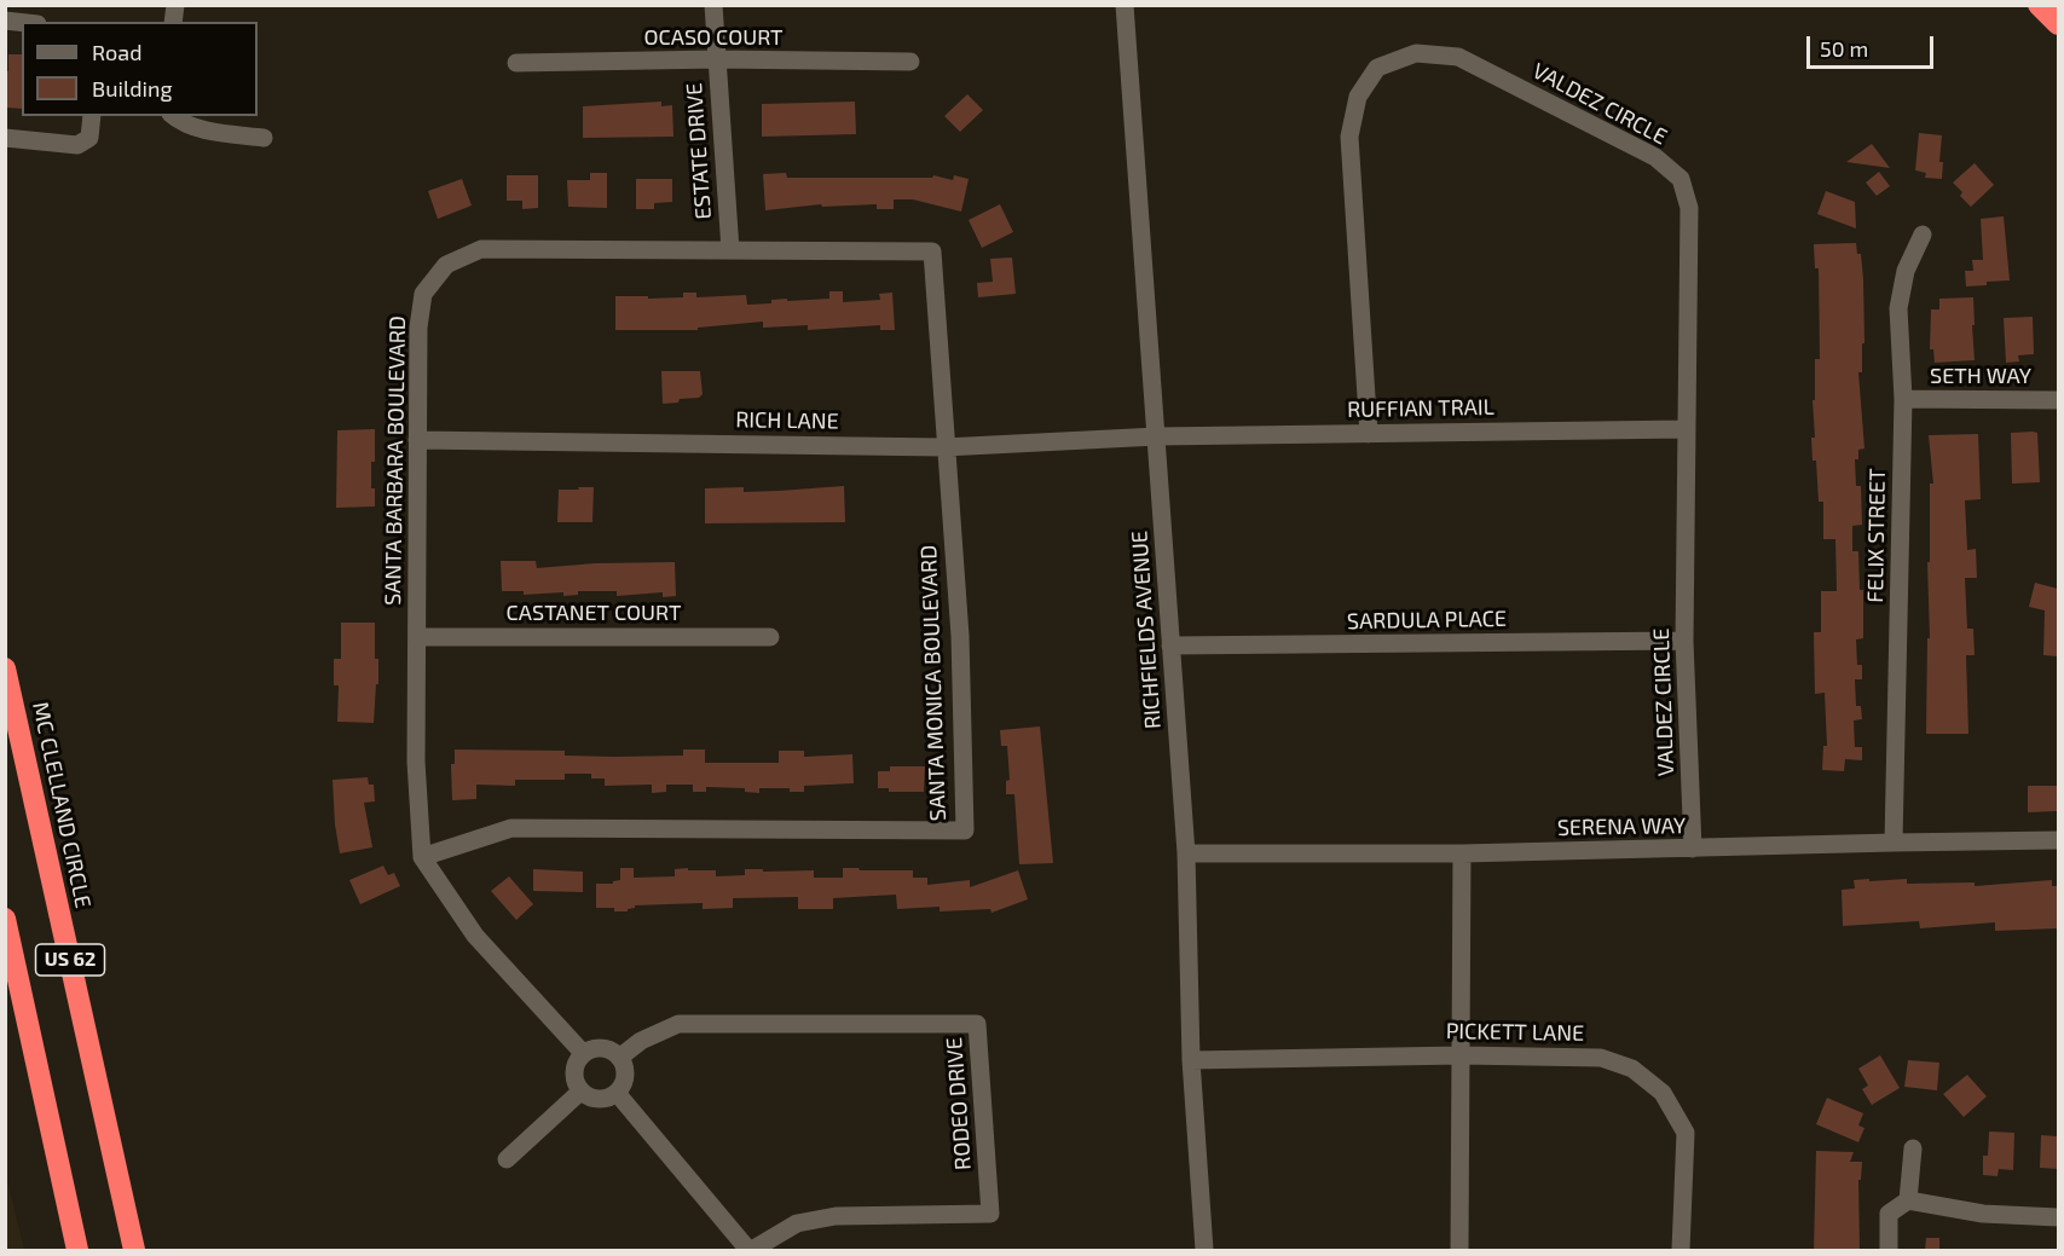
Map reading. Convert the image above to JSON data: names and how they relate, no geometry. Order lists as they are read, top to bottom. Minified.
{"streets":{"highway":["MC CLELLAND CIRCLE","US 62"],"street":["OCASO COURT","VALDEZ CIRCLE","ESTATE DRIVE","SETH WAY","RUFFIAN TRAIL","RICH LANE","SANTA BARBARA BOULEVARD","FELIX STREET","CASTANET COURT","SARDULA PLACE","RICHFIELDS AVENUE","SANTA MONICA BOULEVARD","SERENA WAY","PICKETT LANE","RODEO DRIVE"]},"crossings":[["OCASO COURT","ESTATE DRIVE"],["VALDEZ CIRCLE","RUFFIAN TRAIL"],["VALDEZ CIRCLE","SARDULA PLACE"],["VALDEZ CIRCLE","SERENA WAY"],["ESTATE DRIVE","SANTA BARBARA BOULEVARD"],["SETH WAY","FELIX STREET"],["RUFFIAN TRAIL","RICH LANE"],["RUFFIAN TRAIL","RICHFIELDS AVENUE"],["RICH LANE","SANTA BARBARA BOULEVARD"],["RICH LANE","RICHFIELDS AVENUE"],["RICH LANE","SANTA MONICA BOULEVARD"],["SANTA BARBARA BOULEVARD","CASTANET COURT"],["SANTA BARBARA BOULEVARD","SANTA MONICA BOULEVARD"],["FELIX STREET","SERENA WAY"],["SARDULA PLACE","RICHFIELDS AVENUE"],["RICHFIELDS AVENUE","SERENA WAY"],["RICHFIELDS AVENUE","PICKETT LANE"]],"legend":["Road","Building"],"scale_bar":"50 m"}
